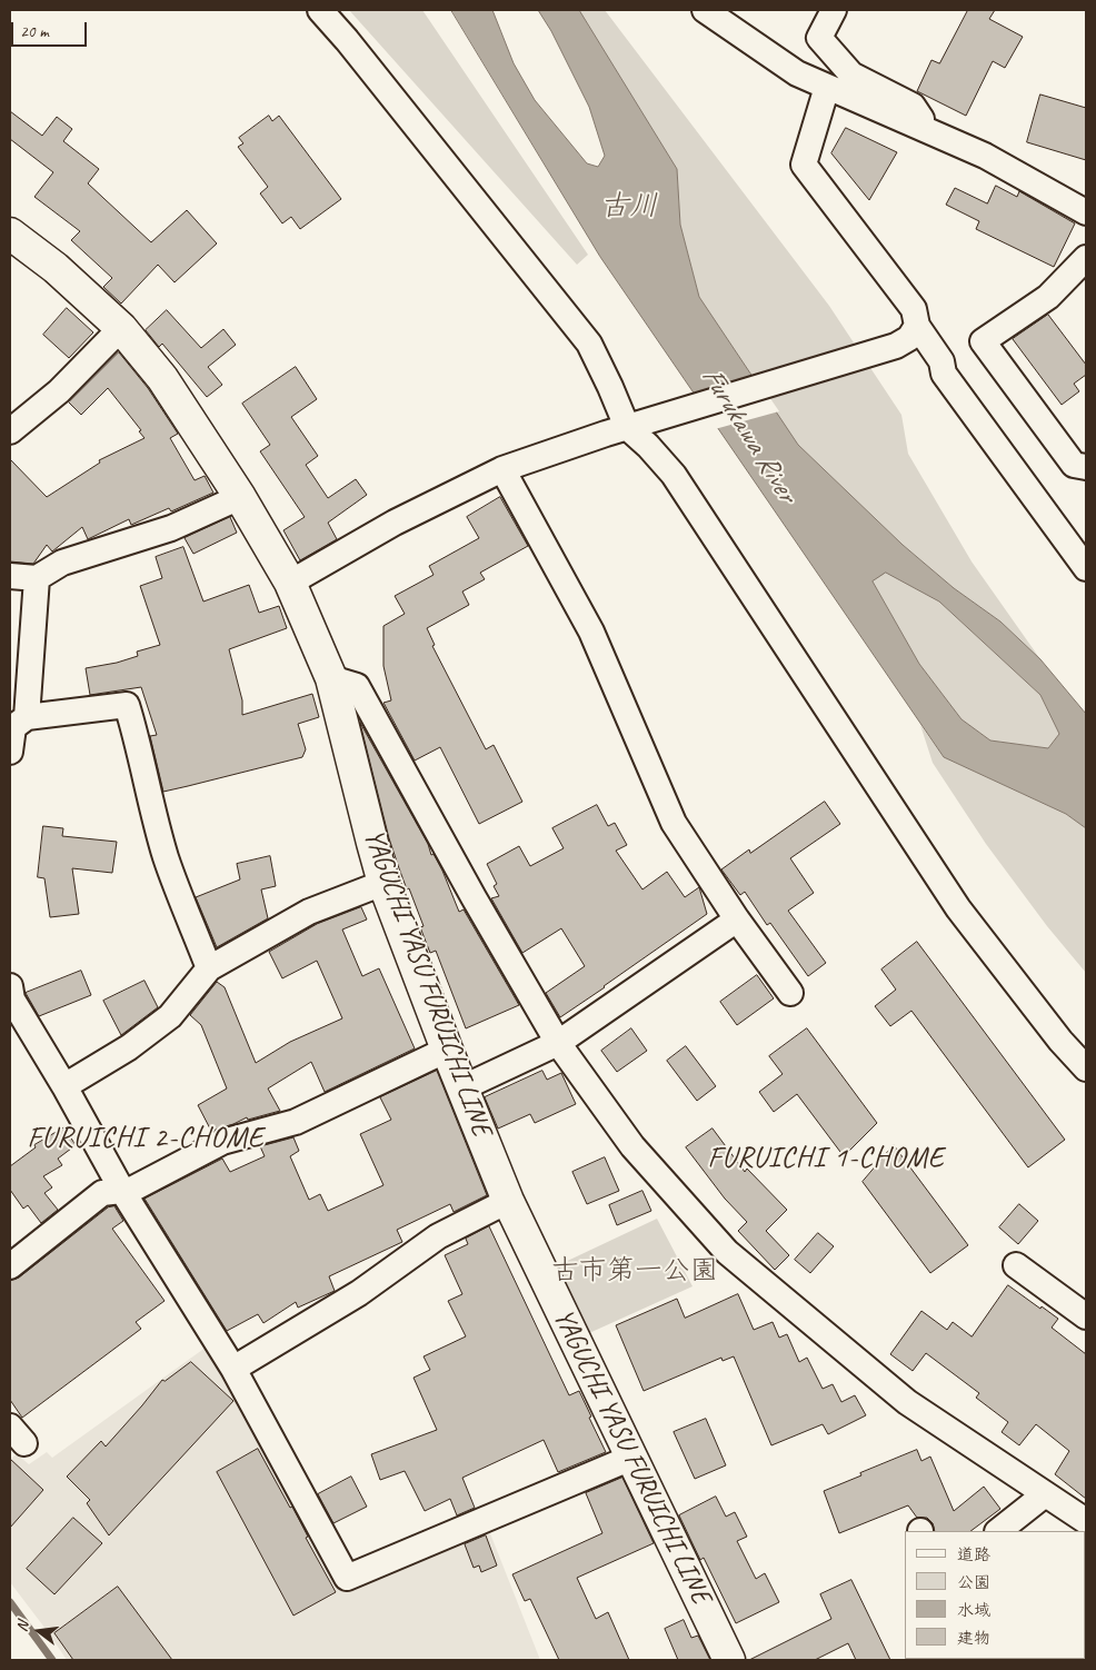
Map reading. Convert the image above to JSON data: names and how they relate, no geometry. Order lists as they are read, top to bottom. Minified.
{"streets":{"main road":["YAGUCHI YASU FURUICHI LINE"]},"districts":["FURUICHI 2-CHOME","FURUICHI 1-CHOME"],"water":["古川","Furukawa River"],"parks":["古市第一公園"],"legend":["道路","公園","水域","建物"],"scale_bar":"20 m","north":"left"}
